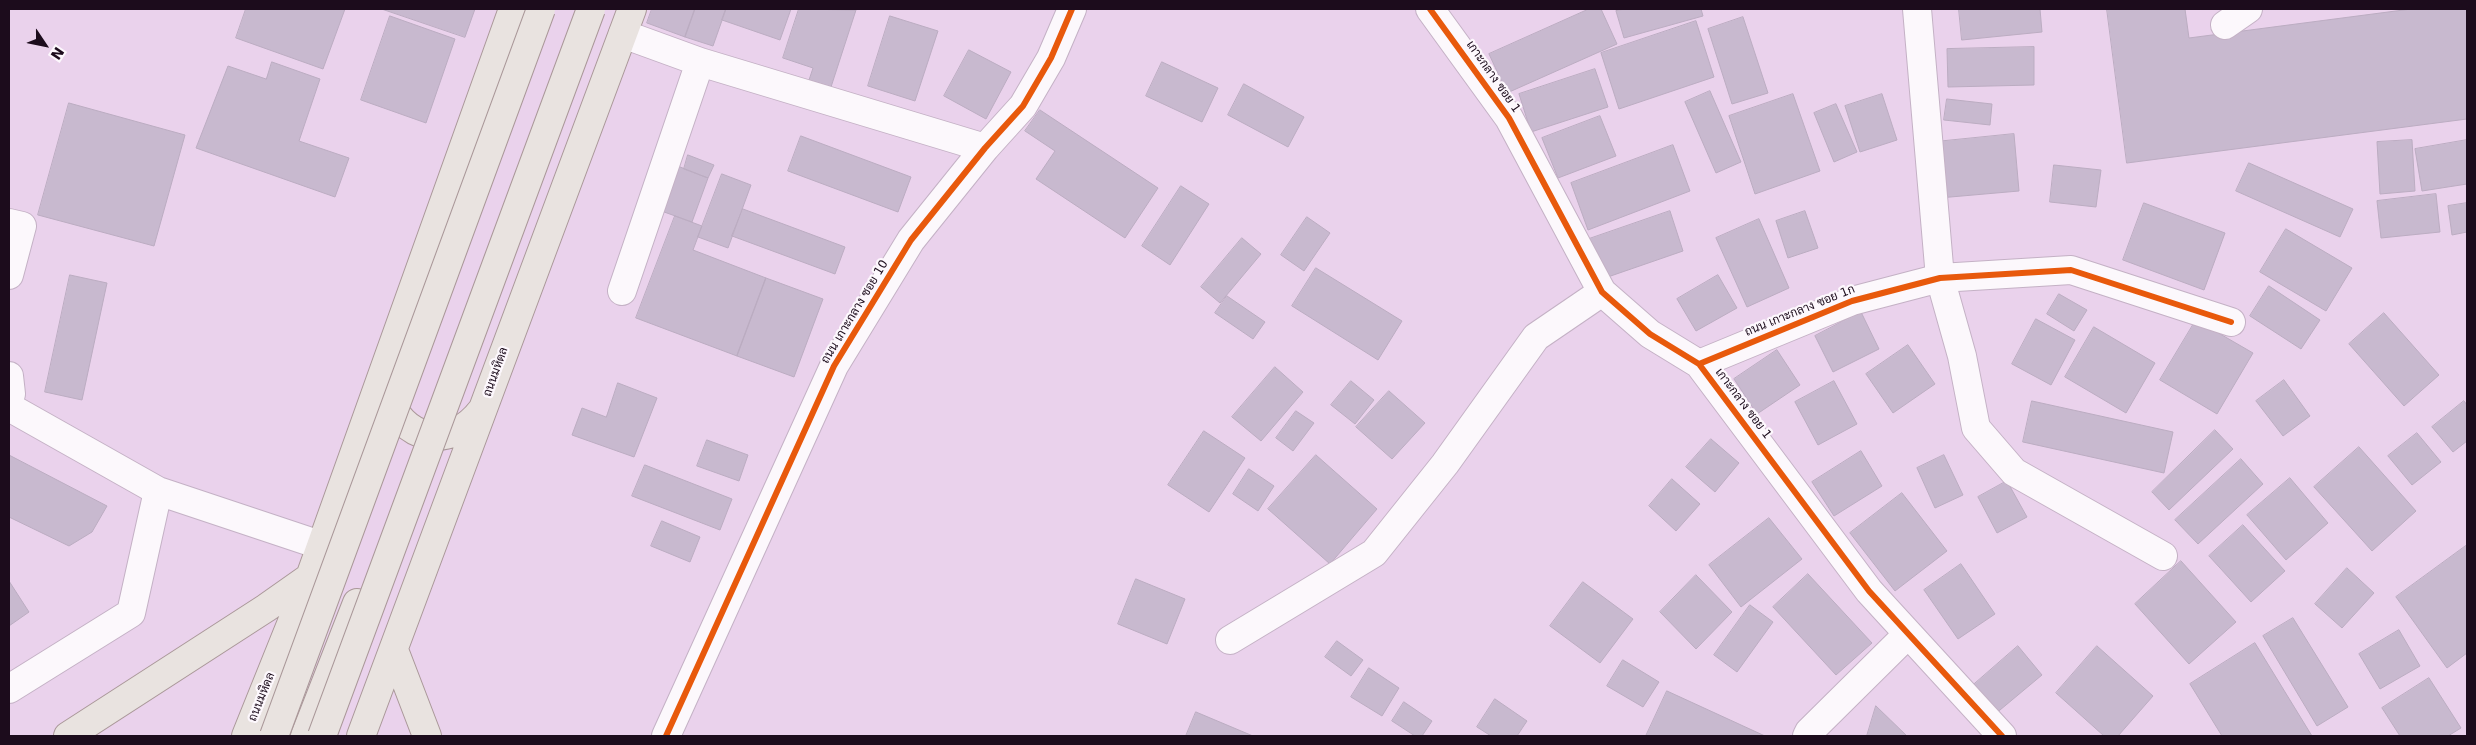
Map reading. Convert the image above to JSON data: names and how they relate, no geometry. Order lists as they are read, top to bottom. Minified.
{"streets":{"main road":["ถนนมหิดล"],"street":["เกาะกลาง ซอย 1","ถนน เกาะกลาง ซอย 1ก","ถนน เกาะกลาง ซอย 10"]},"crossings":[["เกาะกลาง ซอย 1","ถนน เกาะกลาง ซอย 1ก"]],"north":"bottom right"}
